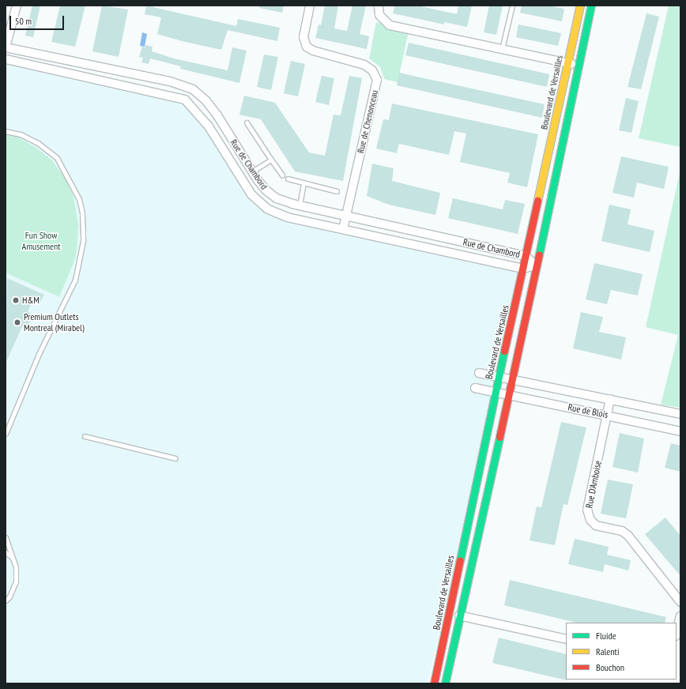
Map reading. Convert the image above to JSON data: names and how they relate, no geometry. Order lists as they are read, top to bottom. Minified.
{"streets":{"street":["Boulevard de Versailles","Rue de Chenonceau","Rue de Chambord","Rue de Blois","Rue D'Amboise"]},"crossings":[["Boulevard de Versailles","Rue de Chambord"],["Boulevard de Versailles","Rue de Blois"],["Rue de Chenonceau","Rue de Chambord"],["Rue de Blois","Rue D'Amboise"]],"parks":["Fun Show Amusement"],"places":["H&M","Premium Outlets Montreal (Mirabel)"],"legend":["Fluide","Ralenti","Bouchon"],"scale_bar":"50 m"}
